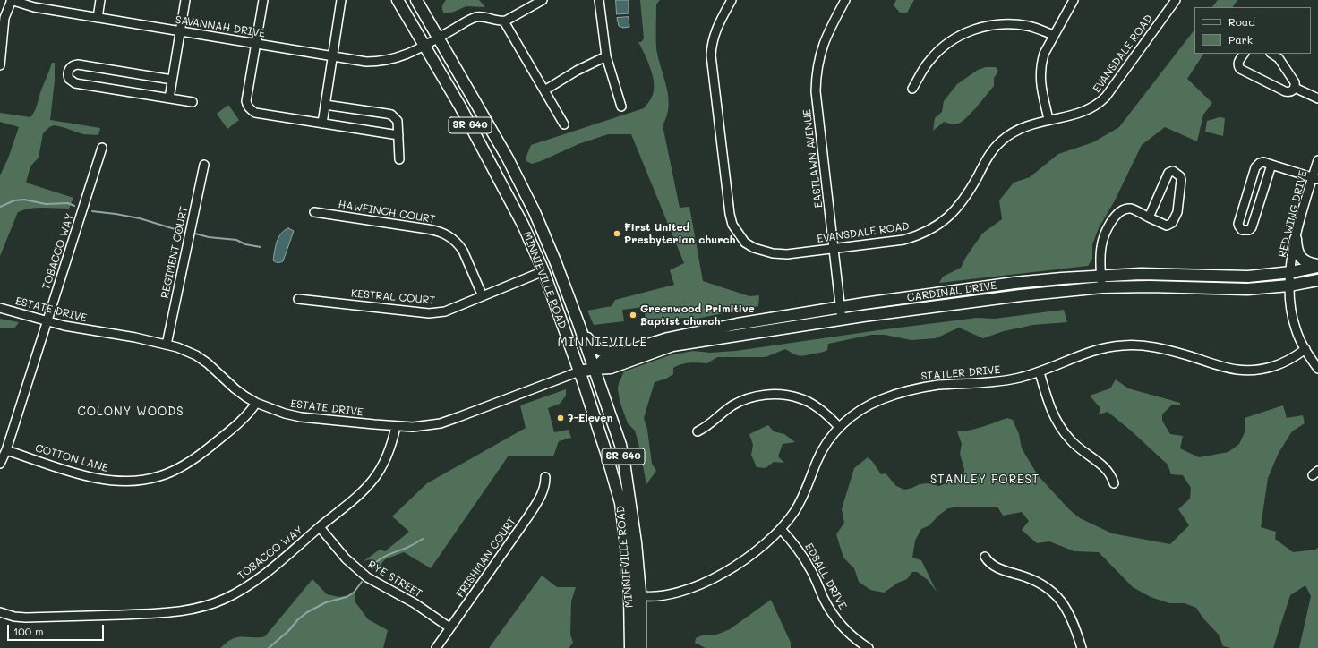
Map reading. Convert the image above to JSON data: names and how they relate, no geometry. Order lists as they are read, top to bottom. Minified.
{"streets":{"main road":["SR 640","MINNIEVILLE ROAD","CARDINAL DRIVE"],"street":["SAVANNAH DRIVE","EVANSDALE ROAD","EASTLAWN AVENUE","HAWFINCH COURT","RED WING DRIVE","TOBACCO WAY","REGIMENT COURT","KESTRAL COURT","ESTATE DRIVE","STATLER DRIVE","COTTON LANE","FRISHMAN COURT","EDSALL DRIVE","RYE STREET"]},"crossings":[["SAVANNAH DRIVE","MINNIEVILLE ROAD"],["EVANSDALE ROAD","EASTLAWN AVENUE"],["EASTLAWN AVENUE","CARDINAL DRIVE"],["HAWFINCH COURT","KESTRAL COURT"],["RED WING DRIVE","CARDINAL DRIVE"],["RED WING DRIVE","STATLER DRIVE"],["TOBACCO WAY","ESTATE DRIVE"],["TOBACCO WAY","COTTON LANE"],["TOBACCO WAY","RYE STREET"],["REGIMENT COURT","ESTATE DRIVE"],["MINNIEVILLE ROAD","CARDINAL DRIVE"],["MINNIEVILLE ROAD","KESTRAL COURT"],["MINNIEVILLE ROAD","ESTATE DRIVE"],["MINNIEVILLE ROAD","STATLER DRIVE"],["CARDINAL DRIVE","ESTATE DRIVE"],["ESTATE DRIVE","COTTON LANE"],["STATLER DRIVE","EDSALL DRIVE"],["FRISHMAN COURT","RYE STREET"]],"districts":["MINNIEVILLE","COLONY WOODS","STANLEY FOREST"],"places":["First United Presbyterian church","Greenwood Primitive Baptist church","7-Eleven"],"legend":["Road","Park"],"scale_bar":"100 m"}
